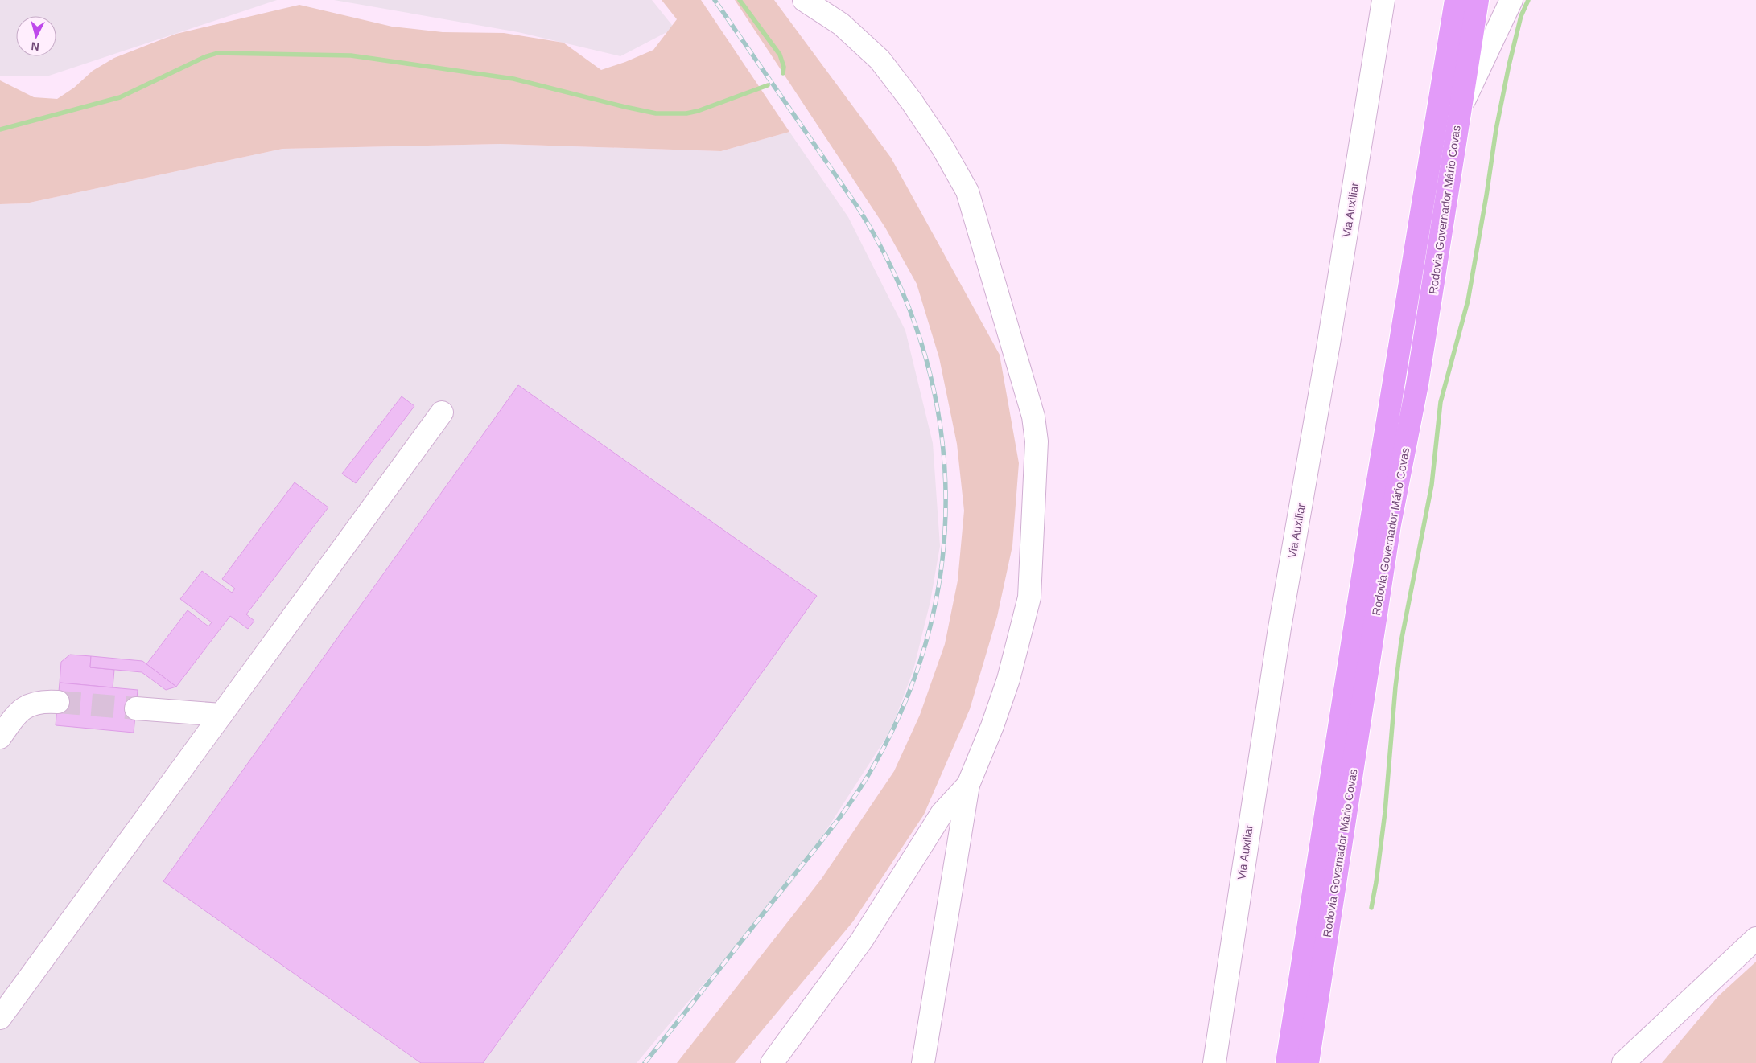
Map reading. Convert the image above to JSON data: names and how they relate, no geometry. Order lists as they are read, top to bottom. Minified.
{"streets":{"highway":["Rodovia Governador Mário Covas"],"street":["Via Auxiliar"]},"north":"bottom"}
